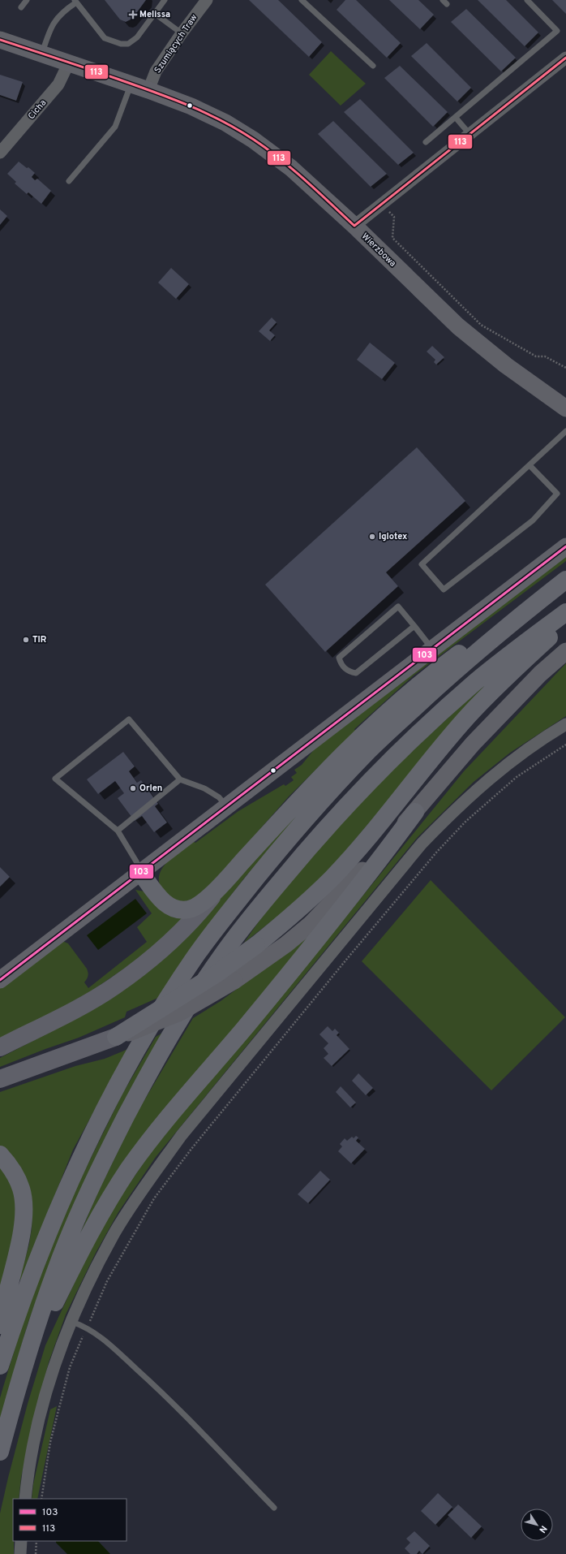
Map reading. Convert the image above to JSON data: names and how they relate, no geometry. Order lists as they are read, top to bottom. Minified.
{"streets":{"street":["Szumiących Traw","Cicha","Wierzbowa"]},"crossings":[["Szumiących Traw","Wierzbowa"],["Cicha","Wierzbowa"]],"places":{"health":["Melissa"],"other":["Iglotex","TIR","Orlen"]},"lines":["transit line 113","transit line 103"],"legend":["103","113"],"north":"bottom right"}
